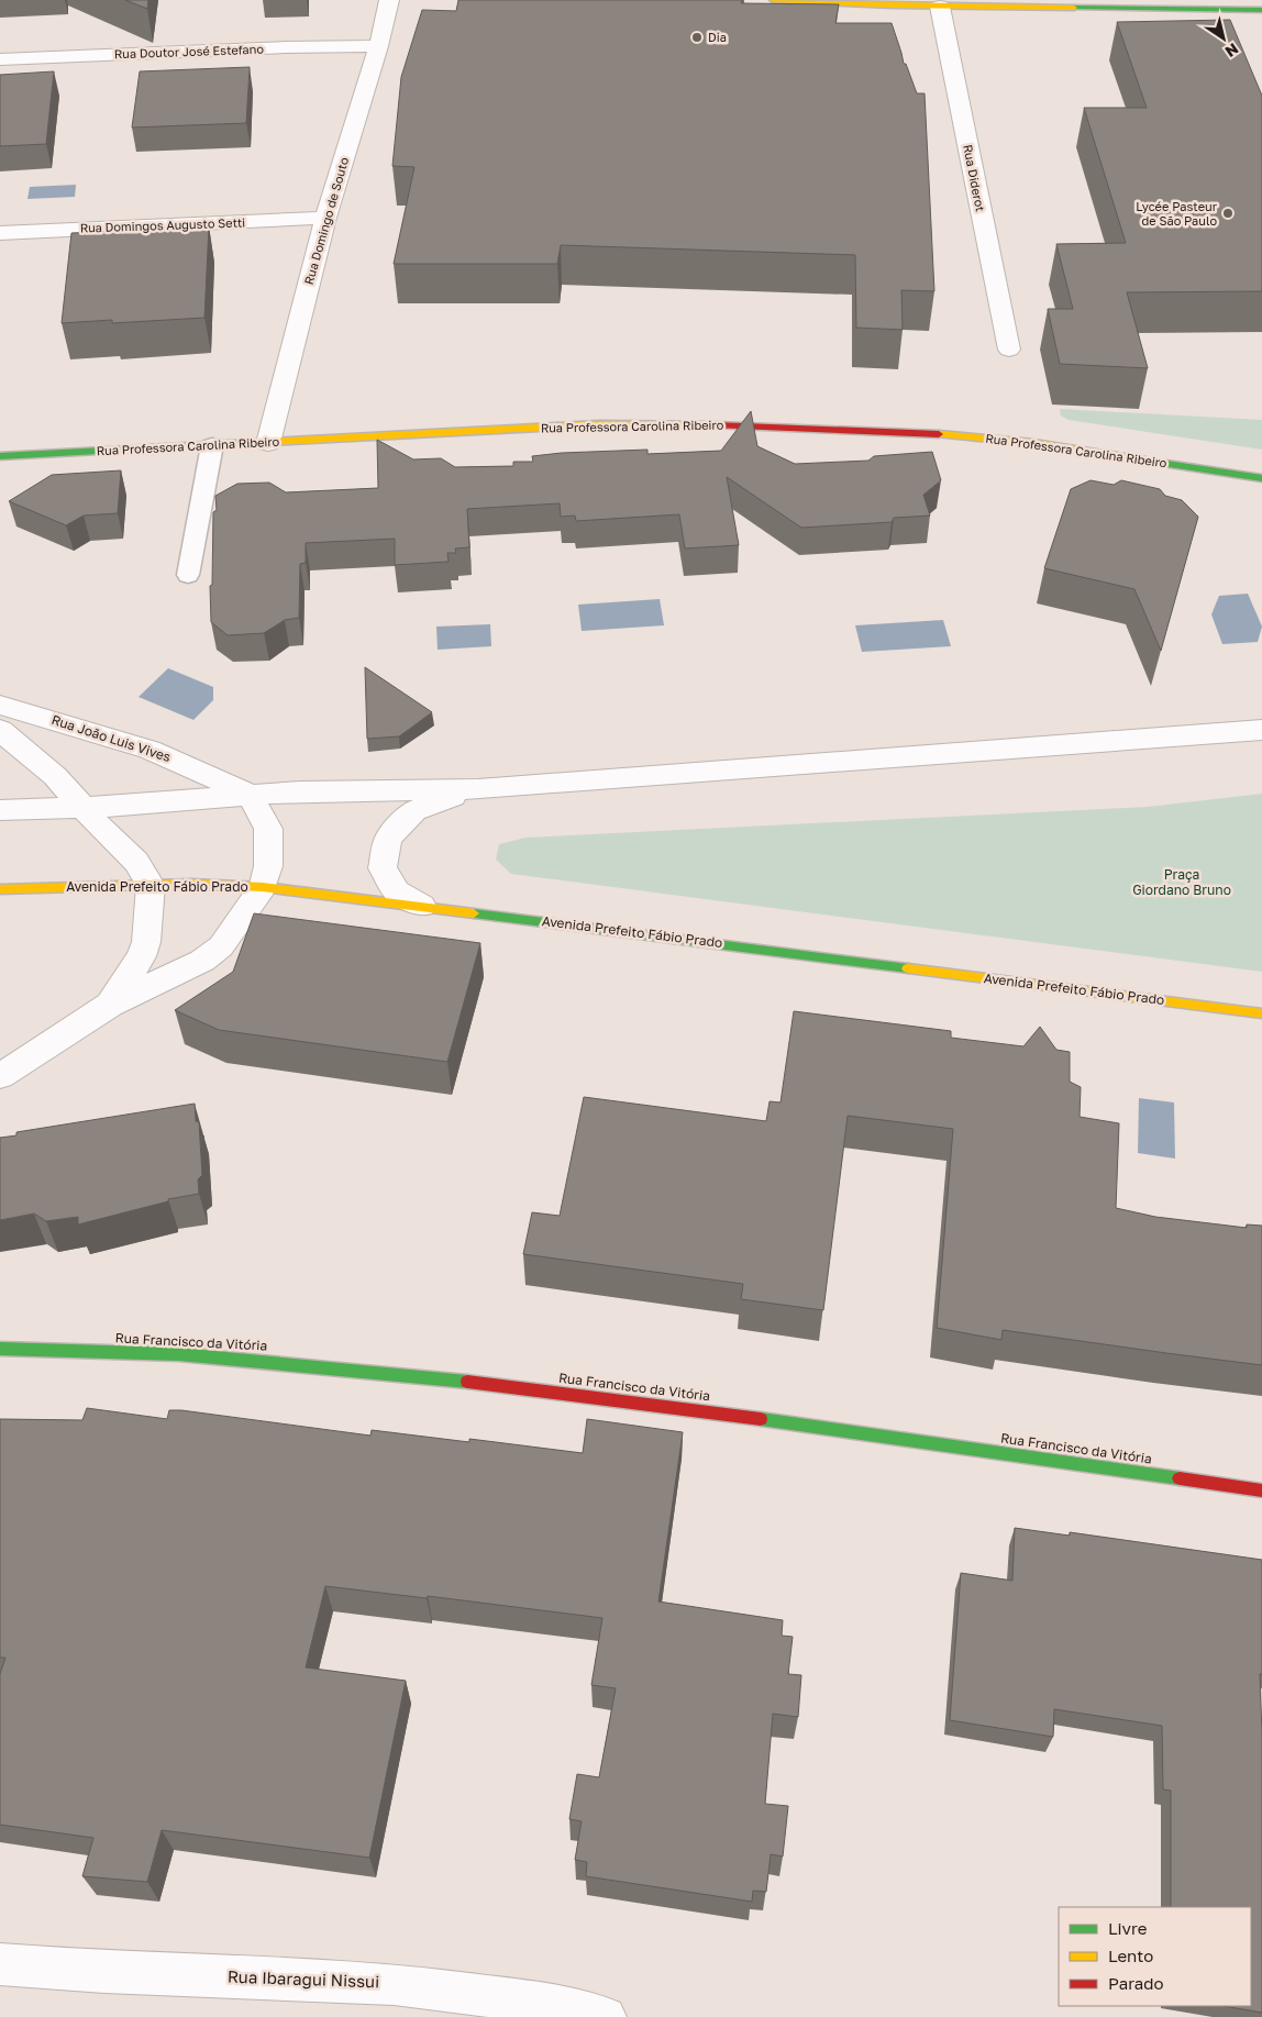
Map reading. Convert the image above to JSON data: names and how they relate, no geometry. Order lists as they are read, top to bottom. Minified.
{"streets":{"street":["Rua Doutor José Estefano","Rua Diderot","Rua Domingo de Souto","Rua Domingos Augusto Setti","Rua Professora Carolina Ribeiro","Rua João Luis Vives","Avenida Prefeito Fábio Prado","Rua Francisco da Vitória","Rua Ibaragui Nissui"]},"crossings":[["Rua Doutor José Estefano","Rua Domingo de Souto"],["Rua Domingo de Souto","Rua Domingos Augusto Setti"],["Rua Domingo de Souto","Rua Professora Carolina Ribeiro"]],"parks":["Praça Giordano Bruno"],"places":["Dia","Lycée Pasteur de São Paulo"],"legend":["Livre","Lento","Parado"],"north":"bottom right"}
